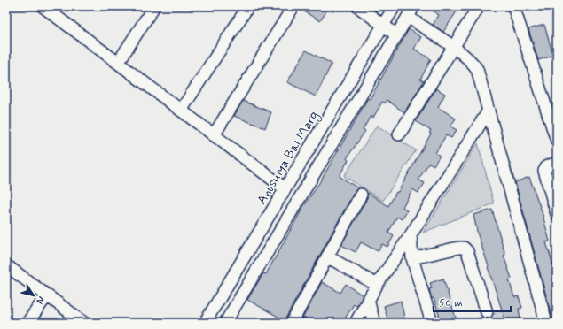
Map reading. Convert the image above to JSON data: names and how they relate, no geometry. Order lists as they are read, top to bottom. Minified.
{"streets":{"street":["Anusuiya Bai Marg"]},"scale_bar":"50 m","north":"bottom right"}
